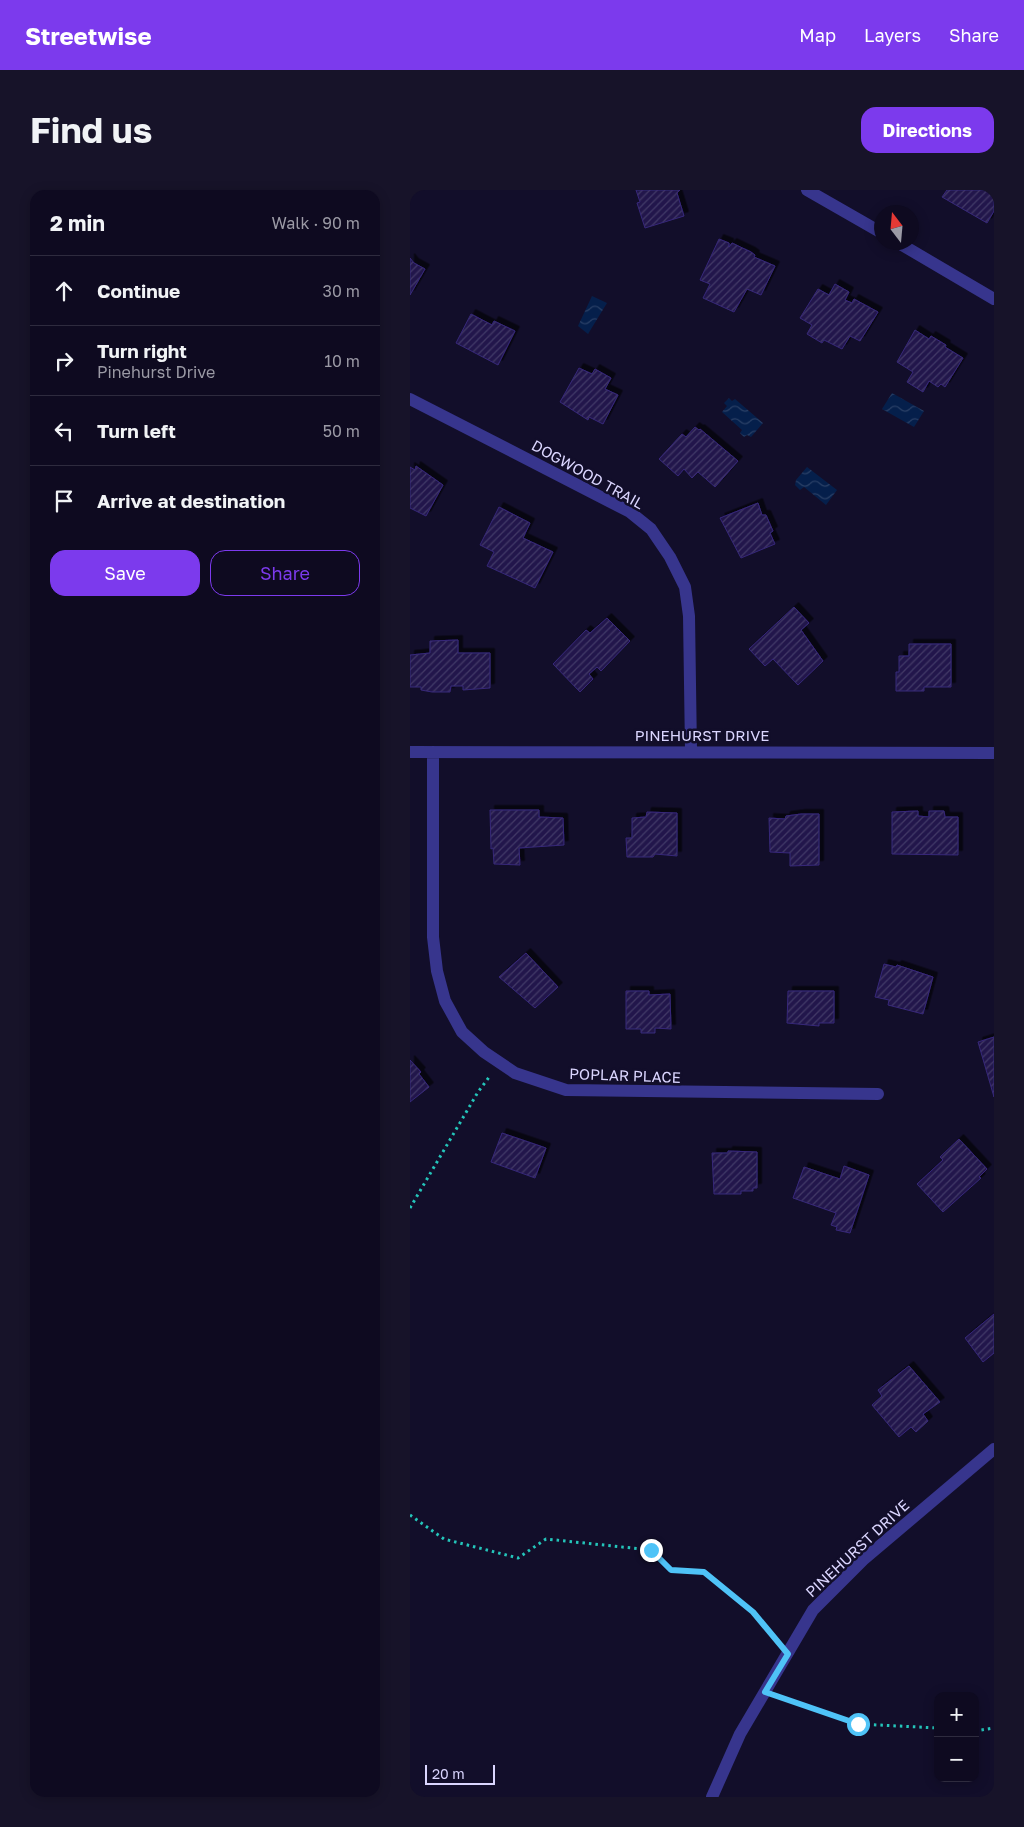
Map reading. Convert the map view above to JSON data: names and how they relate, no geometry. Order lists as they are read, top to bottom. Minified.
{"streets":{"street":["DOGWOOD TRAIL","PINEHURST DRIVE","POPLAR PLACE"]},"crossings":[["DOGWOOD TRAIL","PINEHURST DRIVE"],["PINEHURST DRIVE","POPLAR PLACE"]],"scale_bar":"20 m","north":"top","page":{"header":"Streetwise","nav":["Map","Layers","Share"],"buttons":["Directions",["Save","Share"]],"title":"Find us","heading":["2 min","Walk · 90 m"],"list":[["Continue","30 m"],["Turn right","Pinehurst Drive","10 m"],["Turn left","50 m"],"Arrive at destination"],"map_buttons":["+","−"],"scale":"20 m"}}
